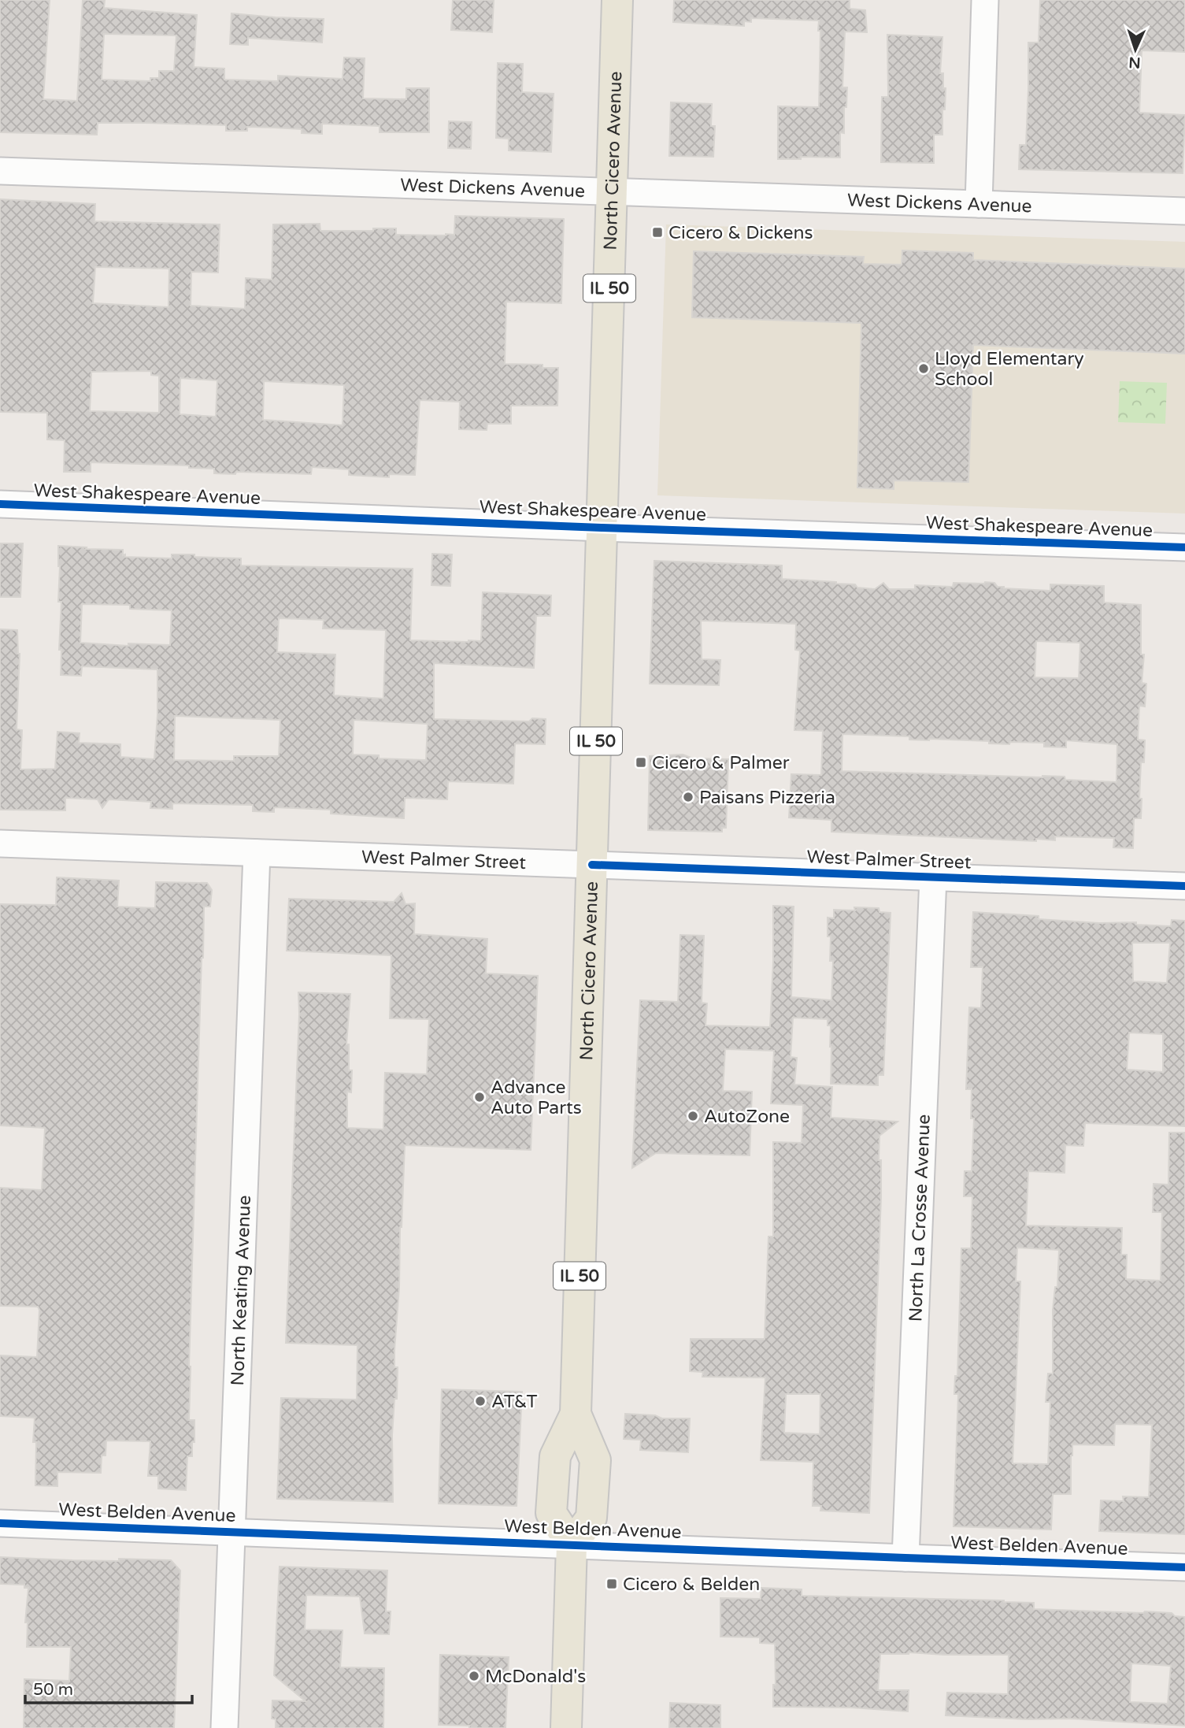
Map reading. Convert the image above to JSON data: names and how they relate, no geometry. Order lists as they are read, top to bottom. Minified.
{"streets":{"main road":["North Cicero Avenue","IL 50"],"street":["West Dickens Avenue","West Shakespeare Avenue","West Palmer Street","North La Crosse Avenue","North Keating Avenue","West Belden Avenue"]},"crossings":[["North Cicero Avenue","West Dickens Avenue"],["North Cicero Avenue","West Shakespeare Avenue"],["North Cicero Avenue","West Palmer Street"],["North Cicero Avenue","West Belden Avenue"],["West Palmer Street","North La Crosse Avenue"],["West Palmer Street","North Keating Avenue"],["North La Crosse Avenue","West Belden Avenue"],["North Keating Avenue","West Belden Avenue"]],"places":{"transit":["Cicero & Dickens","Cicero & Palmer","Cicero & Belden"],"other":["Lloyd Elementary School","Paisans Pizzeria","Advance Auto Parts","AutoZone","AT&T","McDonald's"]},"scale_bar":"50 m","north":"bottom"}
